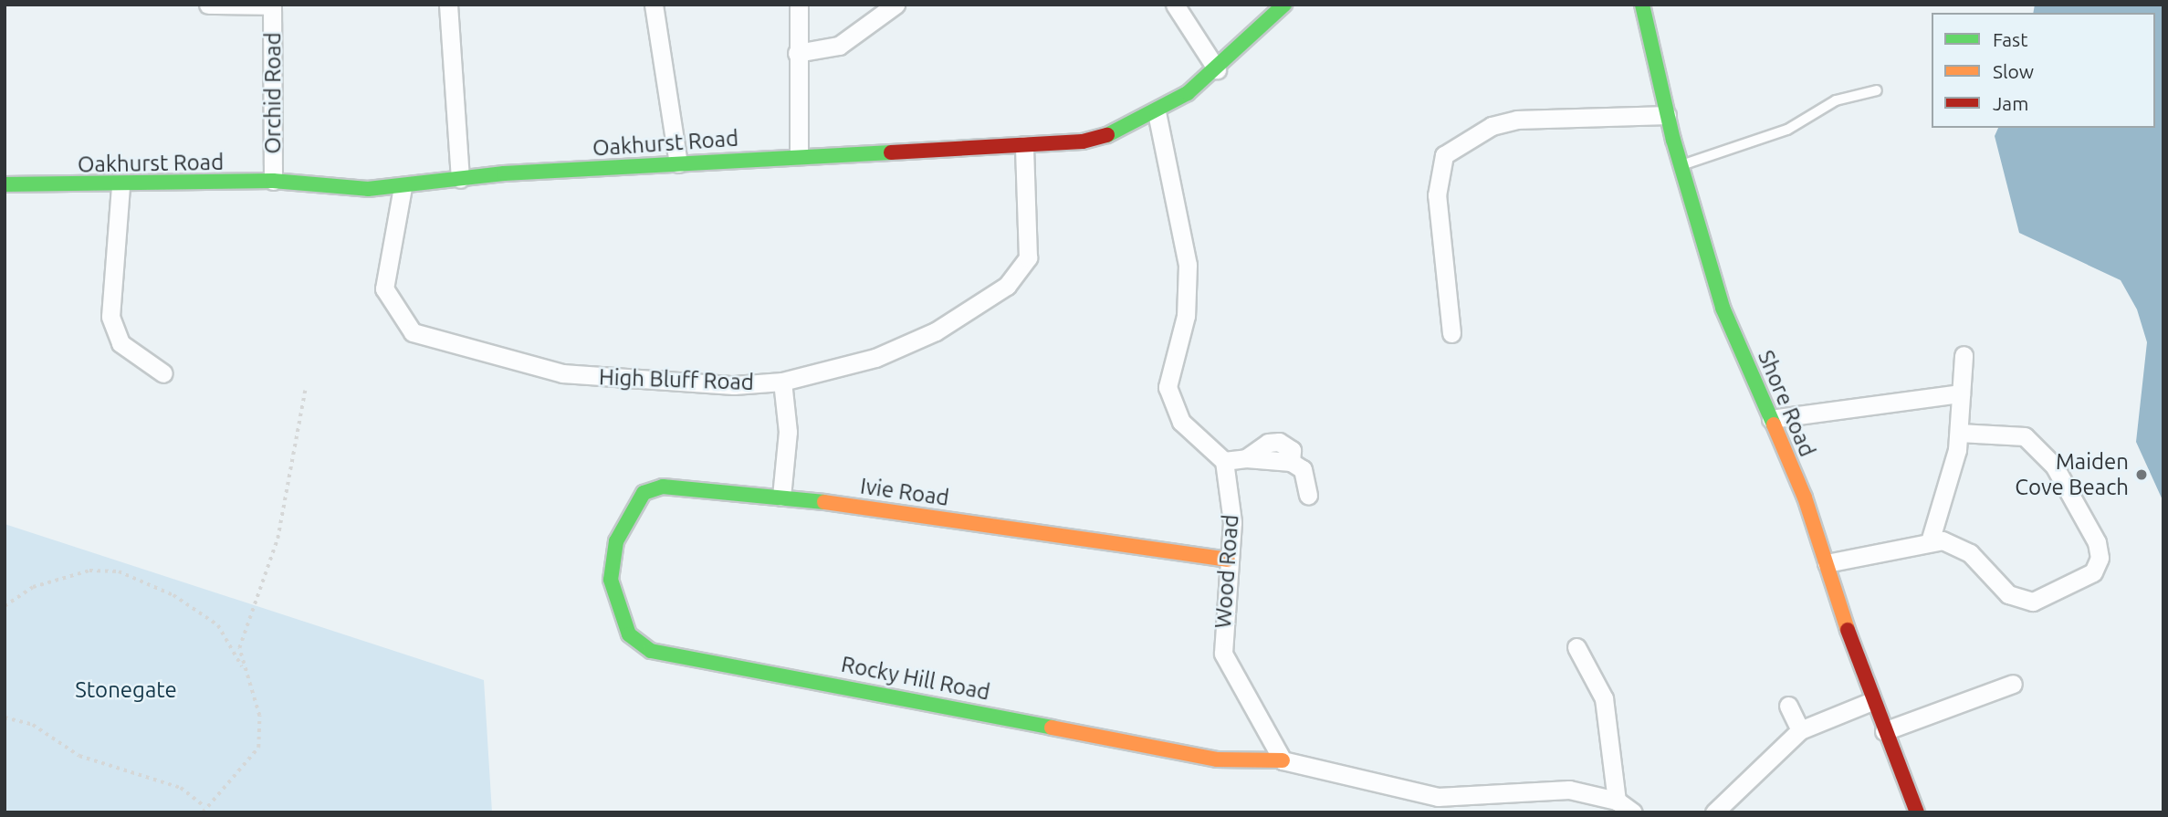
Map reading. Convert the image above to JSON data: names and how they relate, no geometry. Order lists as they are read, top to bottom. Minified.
{"streets":{"street":["Orchid Road","Oakhurst Road","High Bluff Road","Shore Road","Ivie Road","Wood Road","Rocky Hill Road"]},"crossings":[["Orchid Road","Oakhurst Road"],["Oakhurst Road","High Bluff Road"],["Ivie Road","Wood Road"],["Ivie Road","Rocky Hill Road"],["Wood Road","Rocky Hill Road"]],"parks":["Stonegate"],"places":["Maiden Cove Beach"],"legend":["Fast","Slow","Jam"]}
